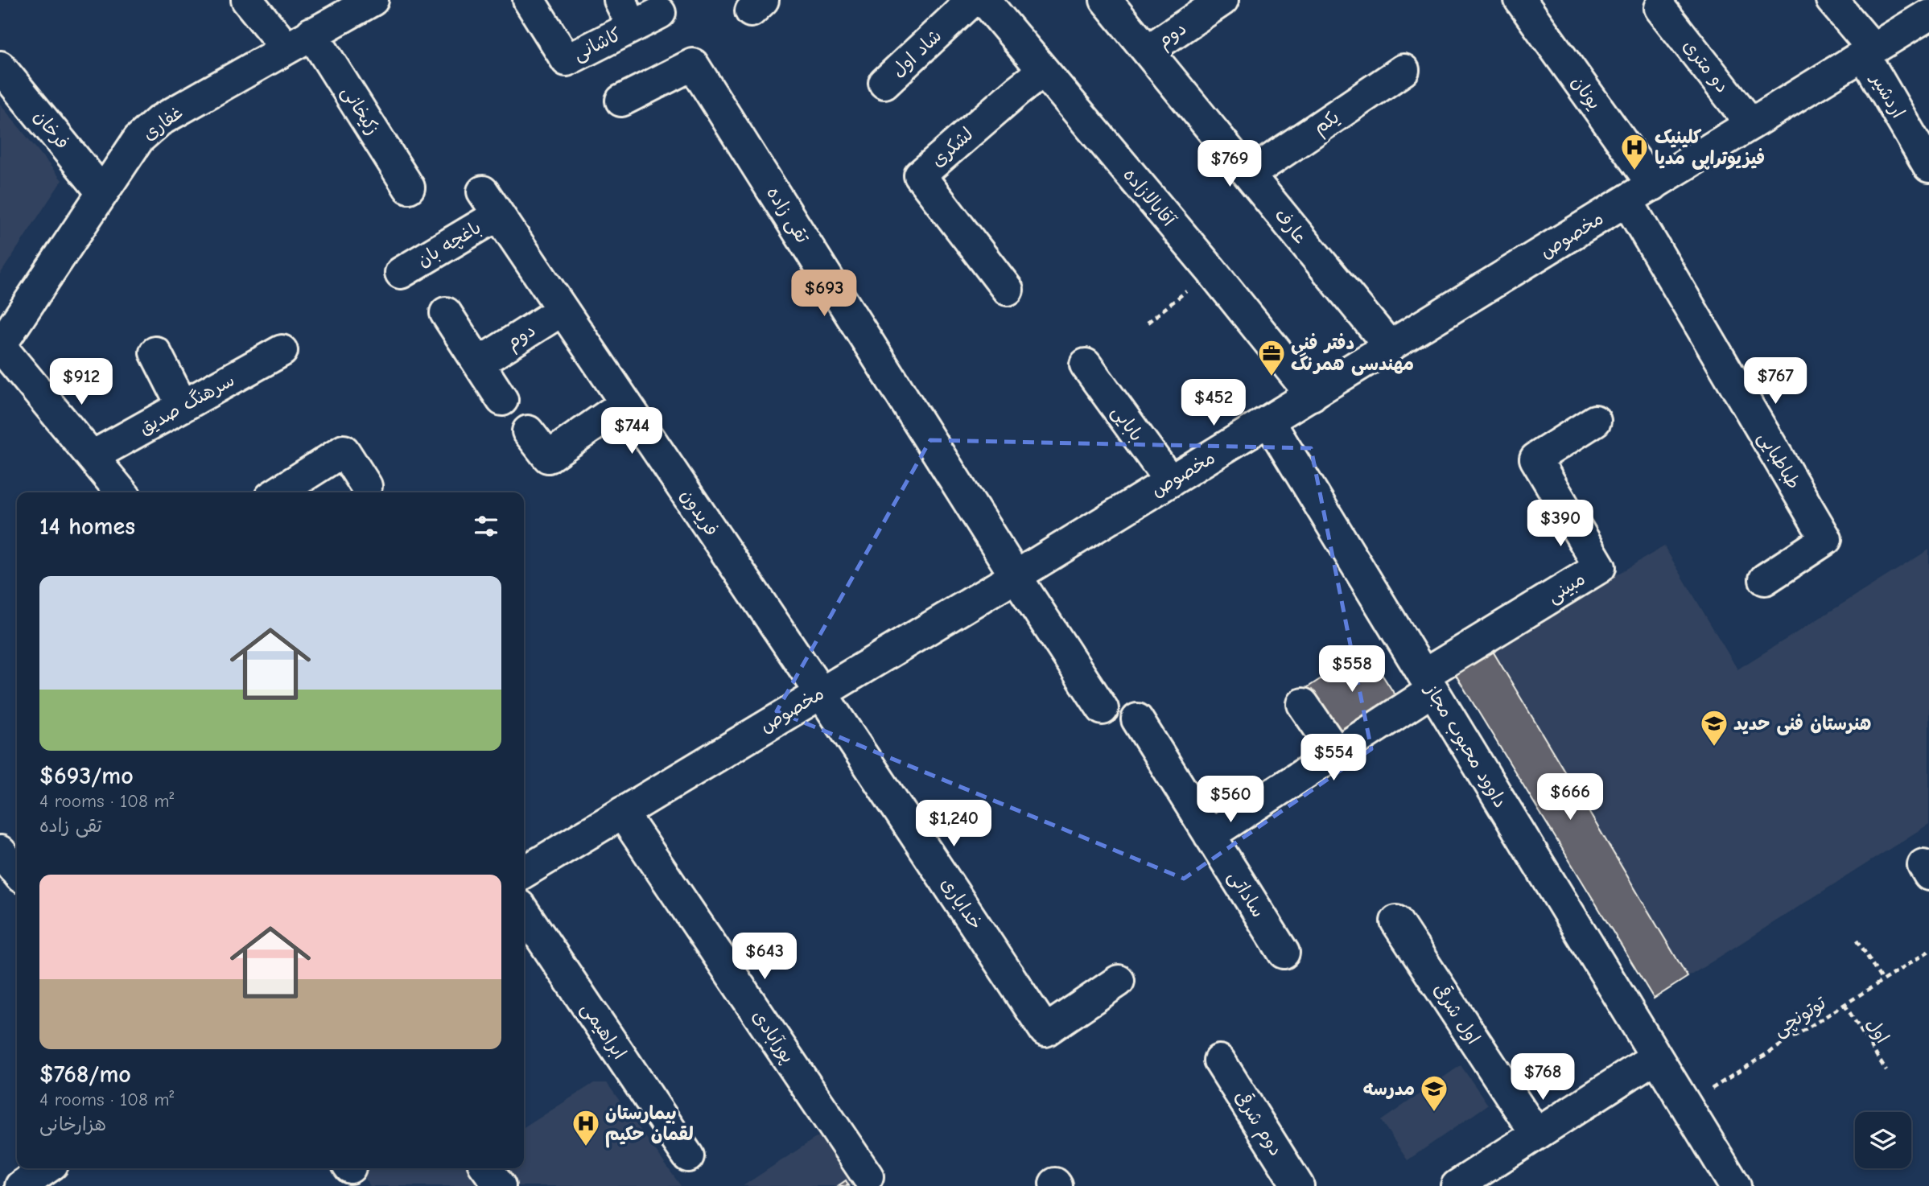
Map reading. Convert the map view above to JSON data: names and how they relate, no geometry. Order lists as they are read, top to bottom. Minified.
{"streets":{"street":["دوم","کاشانی","شاد اول","دو متری","یونان","اردشیر","زکیخانی","یکم","غفاری","فرخان","لشکری","آقابالازاده","تقی زاده","عارف","مخصوص","باغچه بان","سرهنگ صدیق","بابایی","طباطبایی","فریدون","مبینی","داوود محبوب مجاز","ساداتی","خدایاری","اول شرقی","ابراهیمی","پورآبادی","دوم شرقی"],"path":["توتونچی","اول"]},"crossings":[["دوم","عارف"],["دوم","فریدون"],["دو متری","مخصوص"],["یونان","مخصوص"],["اردشیر","مخصوص"],["زکیخانی","غفاری"],["یکم","عارف"],["غفاری","فرخان"],["لشکری","آقابالازاده"],["آقابالازاده","مخصوص"],["تقی زاده","مخصوص"],["عارف","مخصوص"],["مخصوص","بابایی"],["مخصوص","طباطبایی"],["مخصوص","فریدون"],["مخصوص","داوود محبوب مجاز"],["مخصوص","خدایاری"],["مخصوص","پورآبادی"],["باغچه بان","فریدون"],["فریدون","خدایاری"],["مبینی","داوود محبوب مجاز"],["داوود محبوب مجاز","توتونچی"],["توتونچی","اول"]],"places":{"hospital":["کلینیک فیزیوتراپی مدیا","بیمارستان لقمان حکیم"],"office":["دفتر فنی مهندسی همرنگ"],"school or university":["هنرستان فنی حدید","مدرسه"]},"page":{"price":["$769","$693","$767","$912","$452","$744","$390","$558","$554","$666","$560","$1,240","$643","$768"],"heading":"14 homes","list":[{"name":"$693/mo","note":"4 rooms · 108 m² · تقی زاده"},{"name":"$768/mo","note":"4 rooms · 108 m² · هزارخانی"}]}}
